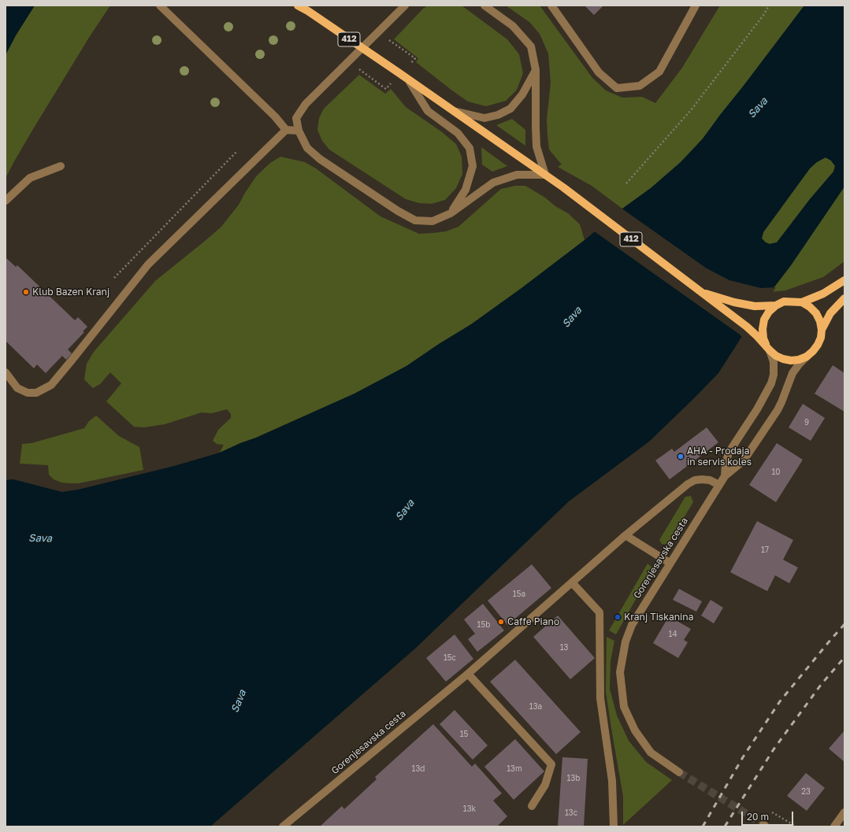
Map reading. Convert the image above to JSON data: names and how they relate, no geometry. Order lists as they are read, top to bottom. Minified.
{"streets":{"main road":["412"],"street":["Gorenjesavska cesta"]},"crossings":[["412","Gorenjesavska cesta"]],"water":["Sava"],"places":["Klub Bazen Kranj","AHA - Prodaja in servis koles","Kranj Tiskanina","Caffe Piano"],"house_numbers":["9","10","17","15a","15b","14","13","15c","13a","15","13d","13m","13b","23","13k","13c"],"scale_bar":"20 m"}
